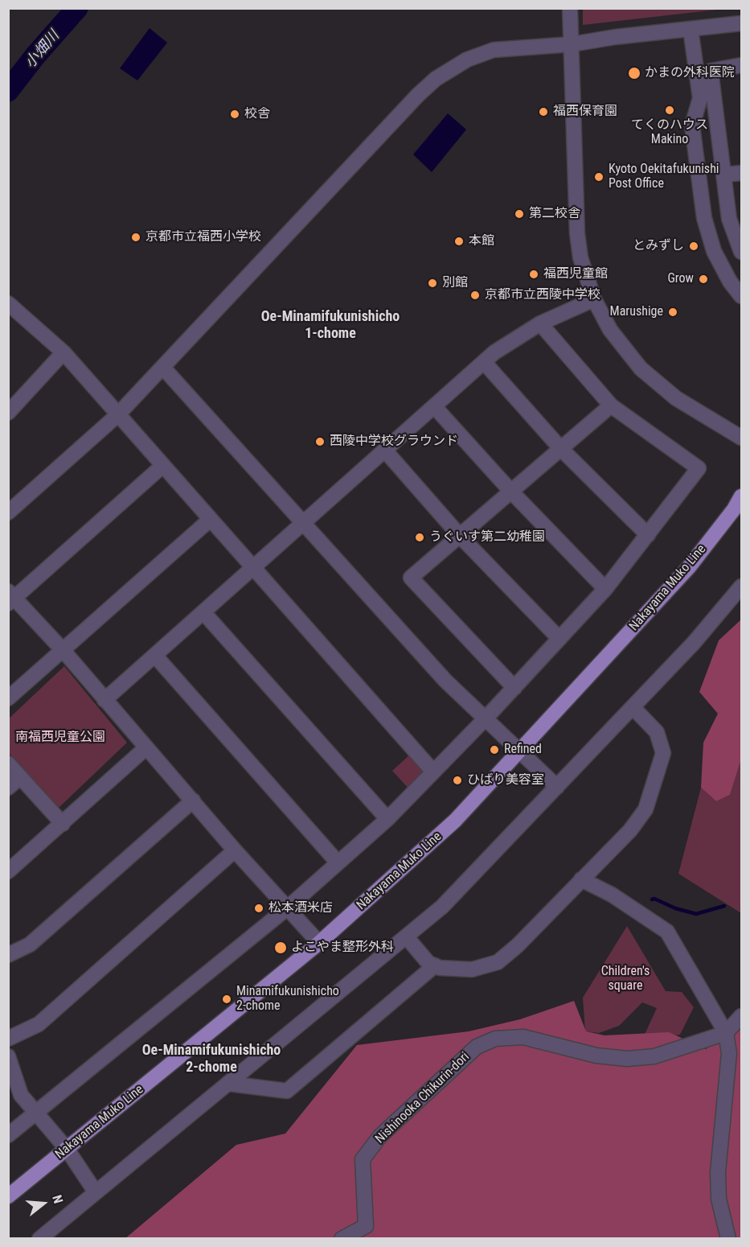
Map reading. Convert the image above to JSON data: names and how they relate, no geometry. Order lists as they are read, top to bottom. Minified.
{"streets":{"main road":["Nakayama Muko Line"],"street":["Nishinooka Chikurin-dori"]},"districts":["Oe-Minamifukunishicho 1-chome","Oe-Minamifukunishicho 2-chome"],"water":["小畑川"],"parks":["南福西児童公園","Children's square"],"places":["かまの外科医院","てくのハウス Makino","福西保育園","校舎","Kyoto Oekitafukunishi Post Office","第二校舎","京都市立福西小学校","本館","とみずし","福西児童館","Grow","別館","京都市立西陵中学校","Marushige","西陵中学校グラウンド","うぐいす第二幼稚園","Refined","ひばり美容室","松本酒米店","よこやま整形外科","Minamifukunishicho 2-chome"],"north":"right"}
